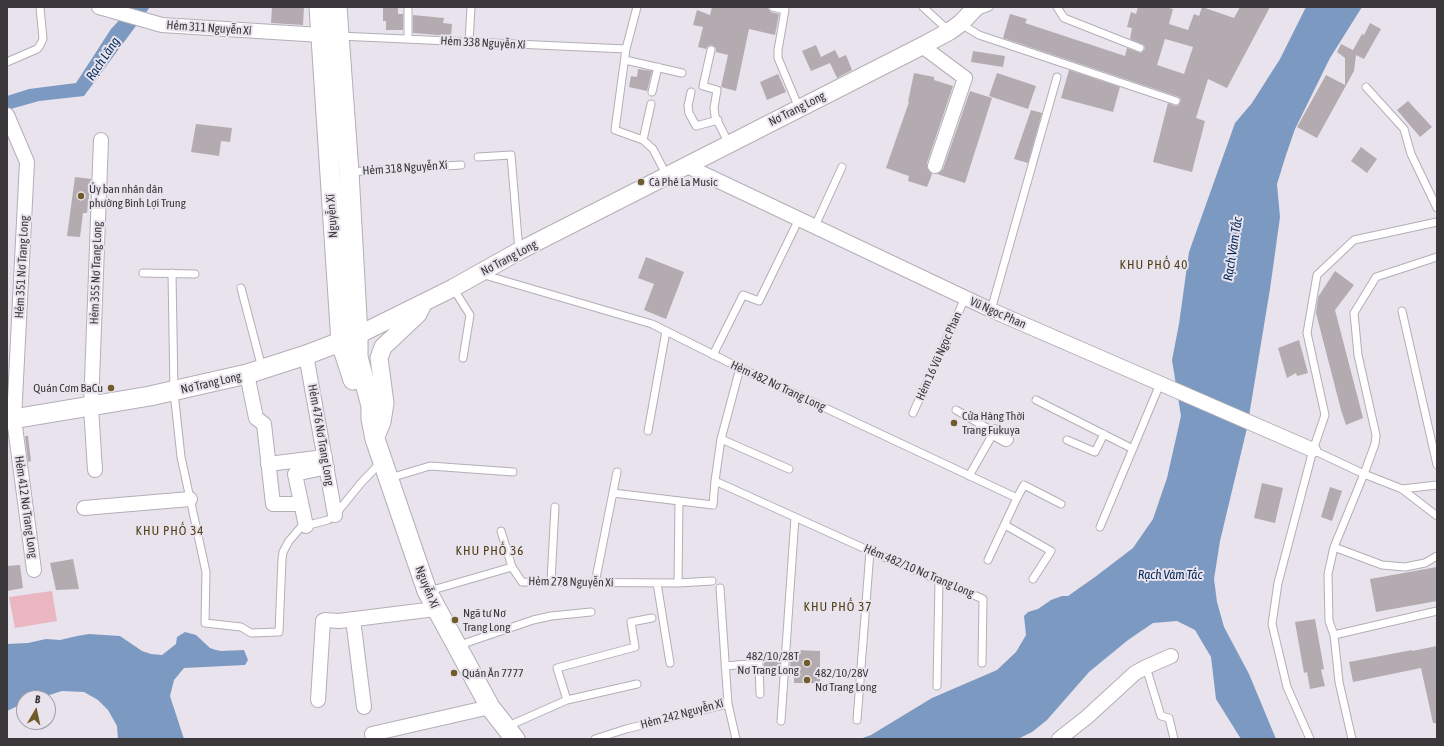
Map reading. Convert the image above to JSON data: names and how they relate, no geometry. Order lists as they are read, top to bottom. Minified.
{"streets":{"main road":["Nơ Trang Long","Nguyễn Xí"],"street":["Hẻm 311 Nguyễn Xí","Hẻm 351 Nơ Trang Long","Hẻm 355 Nơ Trang Long","Vũ Ngọc Phan","Hẻm 476 Nơ Trang Long","Hẻm 412 Nơ Trang Long"],"lane":["Hẻm 338 Nguyễn Xí","Hẻm 318 Nguyễn Xí","Hẻm 16 Vũ Ngọc Phan","Hẻm 482 Nơ Trang Long","Hẻm 482/10 Nơ Trang Long","Hẻm 278 Nguyễn Xí","Hẻm 242 Nguyễn Xí"]},"crossings":[["Hẻm 311 Nguyễn Xí","Hẻm 338 Nguyễn Xí"],["Hẻm 311 Nguyễn Xí","Nguyễn Xí"],["Hẻm 338 Nguyễn Xí","Nguyễn Xí"],["Nơ Trang Long","Nguyễn Xí"],["Nơ Trang Long","Hẻm 351 Nơ Trang Long"],["Nơ Trang Long","Hẻm 355 Nơ Trang Long"],["Nơ Trang Long","Vũ Ngọc Phan"],["Nơ Trang Long","Hẻm 482 Nơ Trang Long"],["Nơ Trang Long","Hẻm 476 Nơ Trang Long"],["Nơ Trang Long","Hẻm 412 Nơ Trang Long"],["Hẻm 318 Nguyễn Xí","Nguyễn Xí"],["Nguyễn Xí","Hẻm 278 Nguyễn Xí"],["Hẻm 351 Nơ Trang Long","Hẻm 412 Nơ Trang Long"],["Vũ Ngọc Phan","Hẻm 16 Vũ Ngọc Phan"]],"districts":["KHU PHỐ 40","KHU PHỐ 34","KHU PHỐ 36","KHU PHỐ 37"],"water":["Rạch Lăng","Rạch Vàm Tắc"],"places":["Cà Phê La Music","Ủy ban nhân dân phường Bình Lợi Trung","Quán Cơm BaCu","Cửa Hàng Thời Trang Fukuya","Ngã tư Nơ Trang Long","482/10/28T Nơ Trang Long","Quán Ăn 7777","482/10/28V Nơ Trang Long"],"north":"top"}
